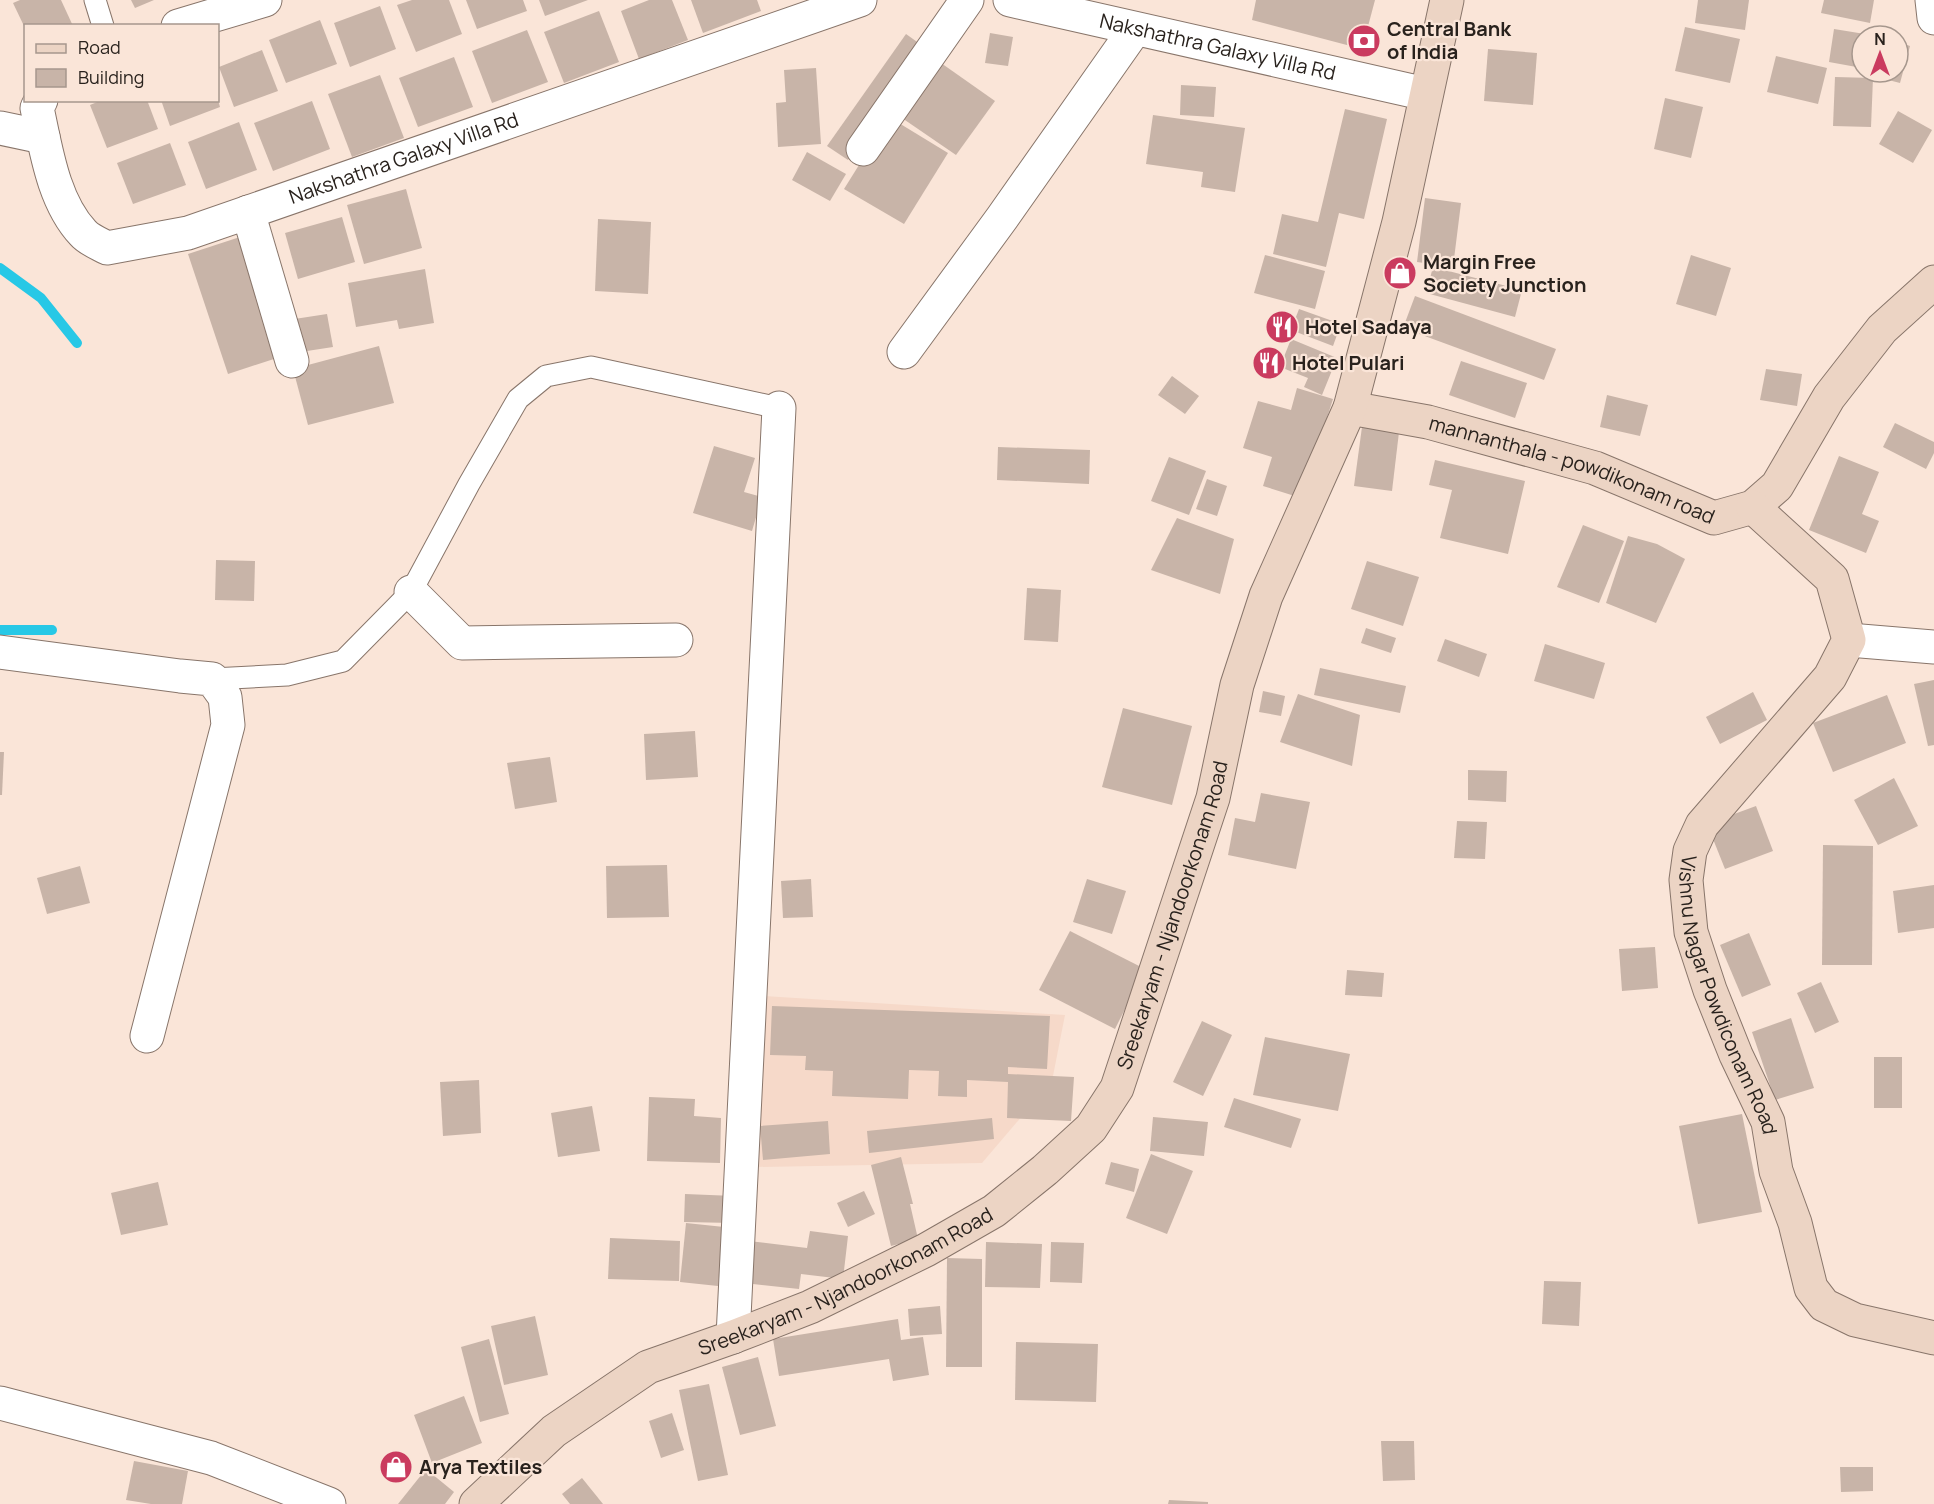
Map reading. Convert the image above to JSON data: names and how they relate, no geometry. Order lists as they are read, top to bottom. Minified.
{"streets":{"main road":["mannanthala - powdikonam road","Sreekaryam - Njandoorkonam Road","Vishnu Nagar Powdiconam Road"],"street":["Nakshathra Galaxy Villa Rd"]},"crossings":[["Nakshathra Galaxy Villa Rd","Sreekaryam - Njandoorkonam Road"],["mannanthala - powdikonam road","Sreekaryam - Njandoorkonam Road"]],"places":{"bank":["Central Bank of India"],"shop":["Margin Free Society Junction","Arya Textiles"],"restaurant":["Hotel Sadaya","Hotel Pulari"]},"legend":["Road","Building"],"north":"top"}
